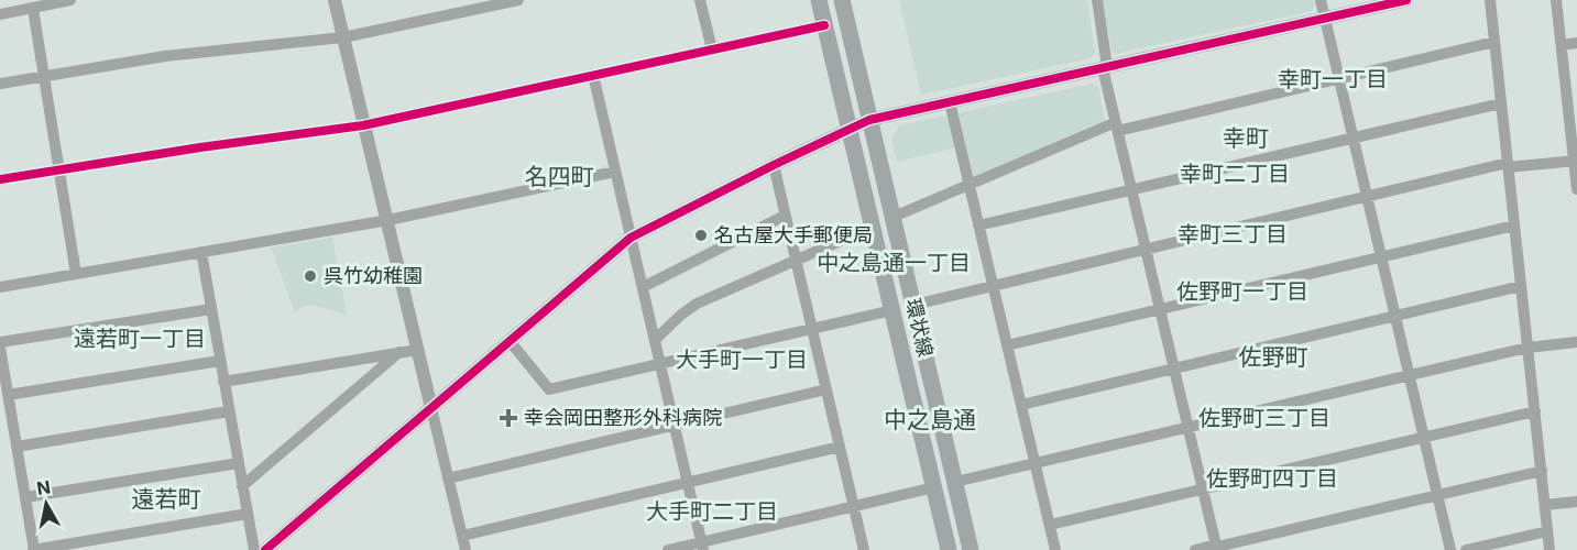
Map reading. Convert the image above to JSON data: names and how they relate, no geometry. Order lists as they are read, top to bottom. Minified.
{"streets":{"main road":["環状線"]},"districts":["幸町一丁目","幸町","幸町二丁目","名四町","幸町三丁目","中之島通一丁目","佐野町一丁目","遠若町一丁目","佐野町","大手町一丁目","佐野町三丁目","中之島通","佐野町四丁目","遠若町","大手町二丁目"],"places":{"other":["名古屋大手郵便局","呉竹幼稚園"],"health":["幸会岡田整形外科病院"]},"north":"top"}
